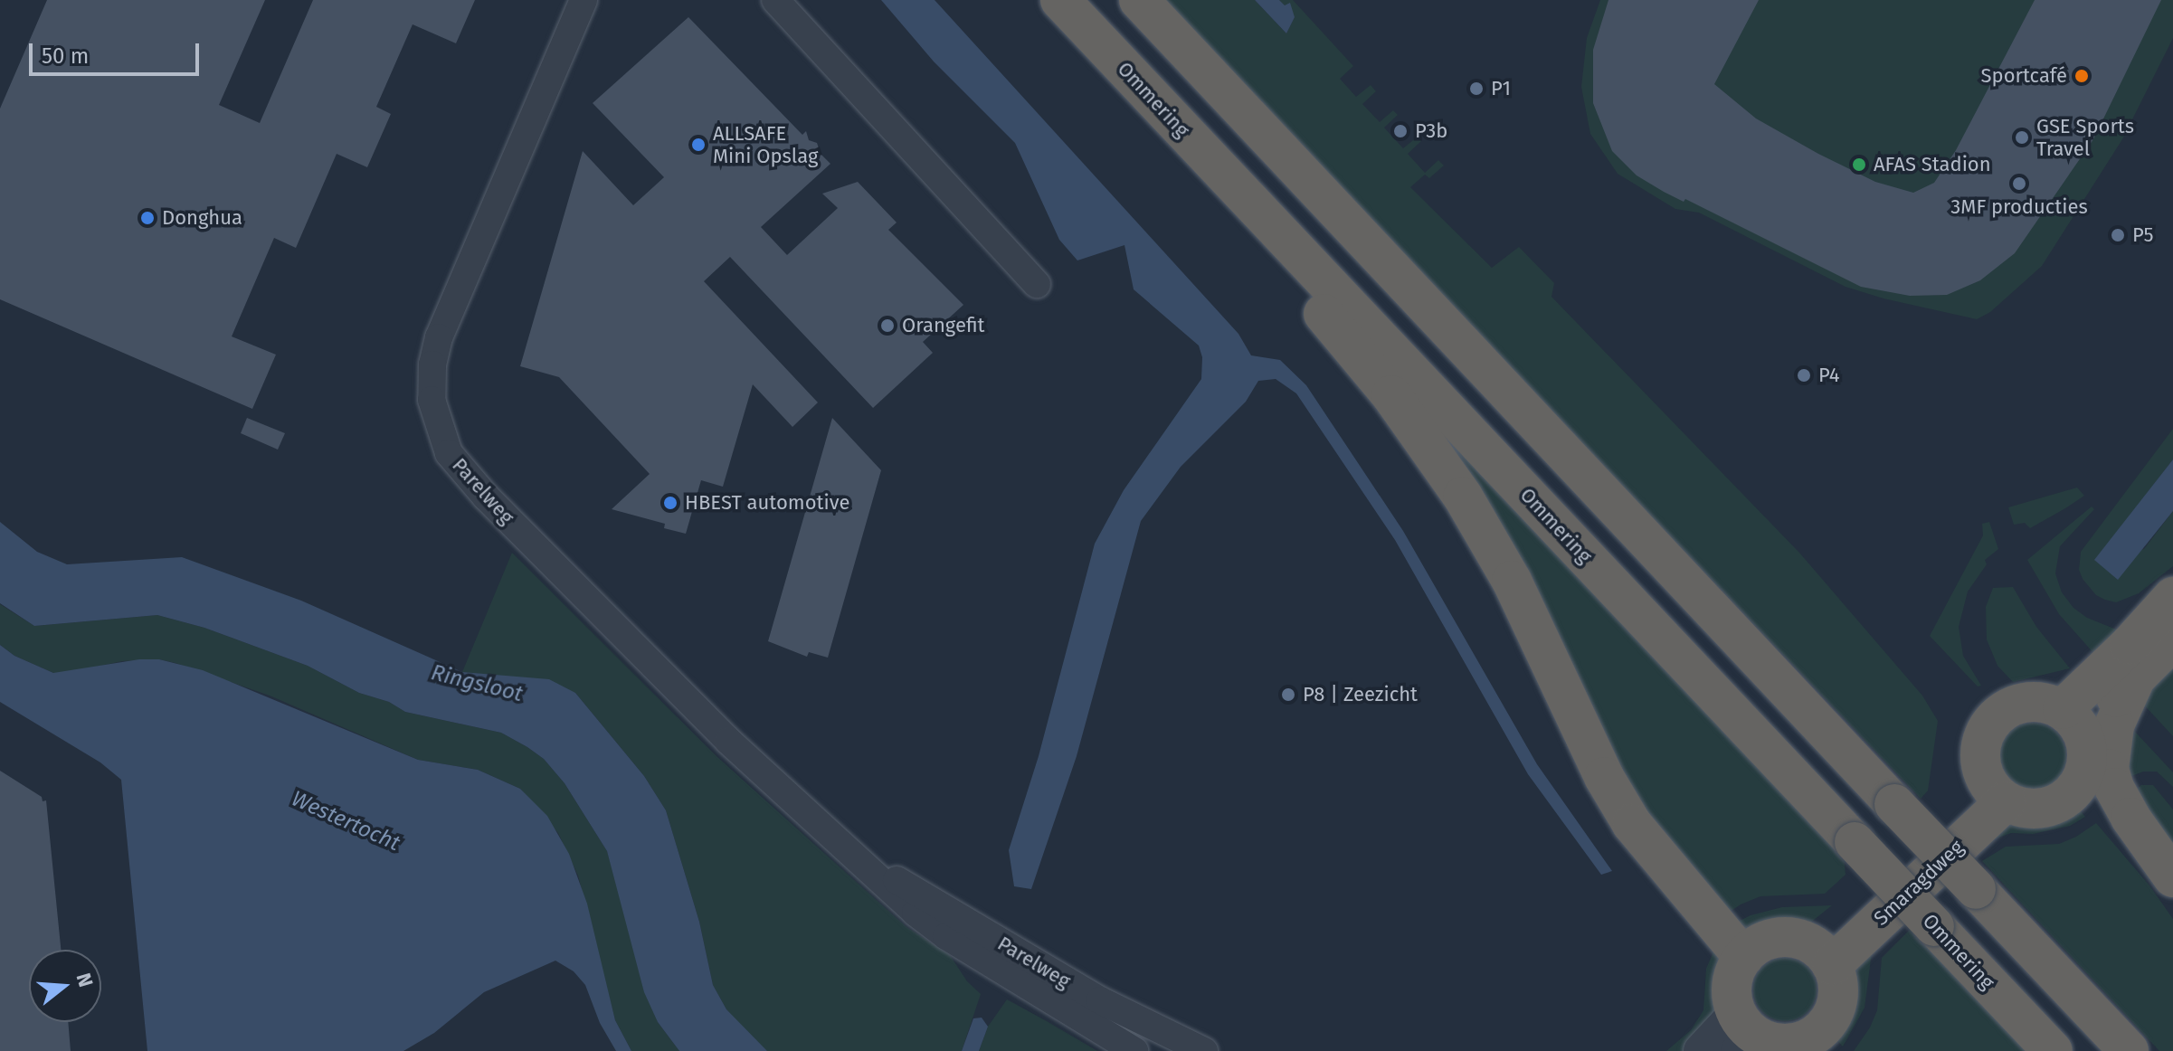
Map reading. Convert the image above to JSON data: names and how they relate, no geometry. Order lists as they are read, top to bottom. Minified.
{"streets":{"highway":["Ommering","Smaragdweg"],"street":["Parelweg"]},"water":["Ringsloot","Westertocht"],"places":["Sportcafé","P1","P3b","GSE Sports Travel","ALLSAFE Mini Opslag","AFAS Stadion","3MF producties","Donghua","P5","Orangefit","P4","HBEST automotive","P8 | Zeezicht"],"scale_bar":"50 m","north":"right"}
